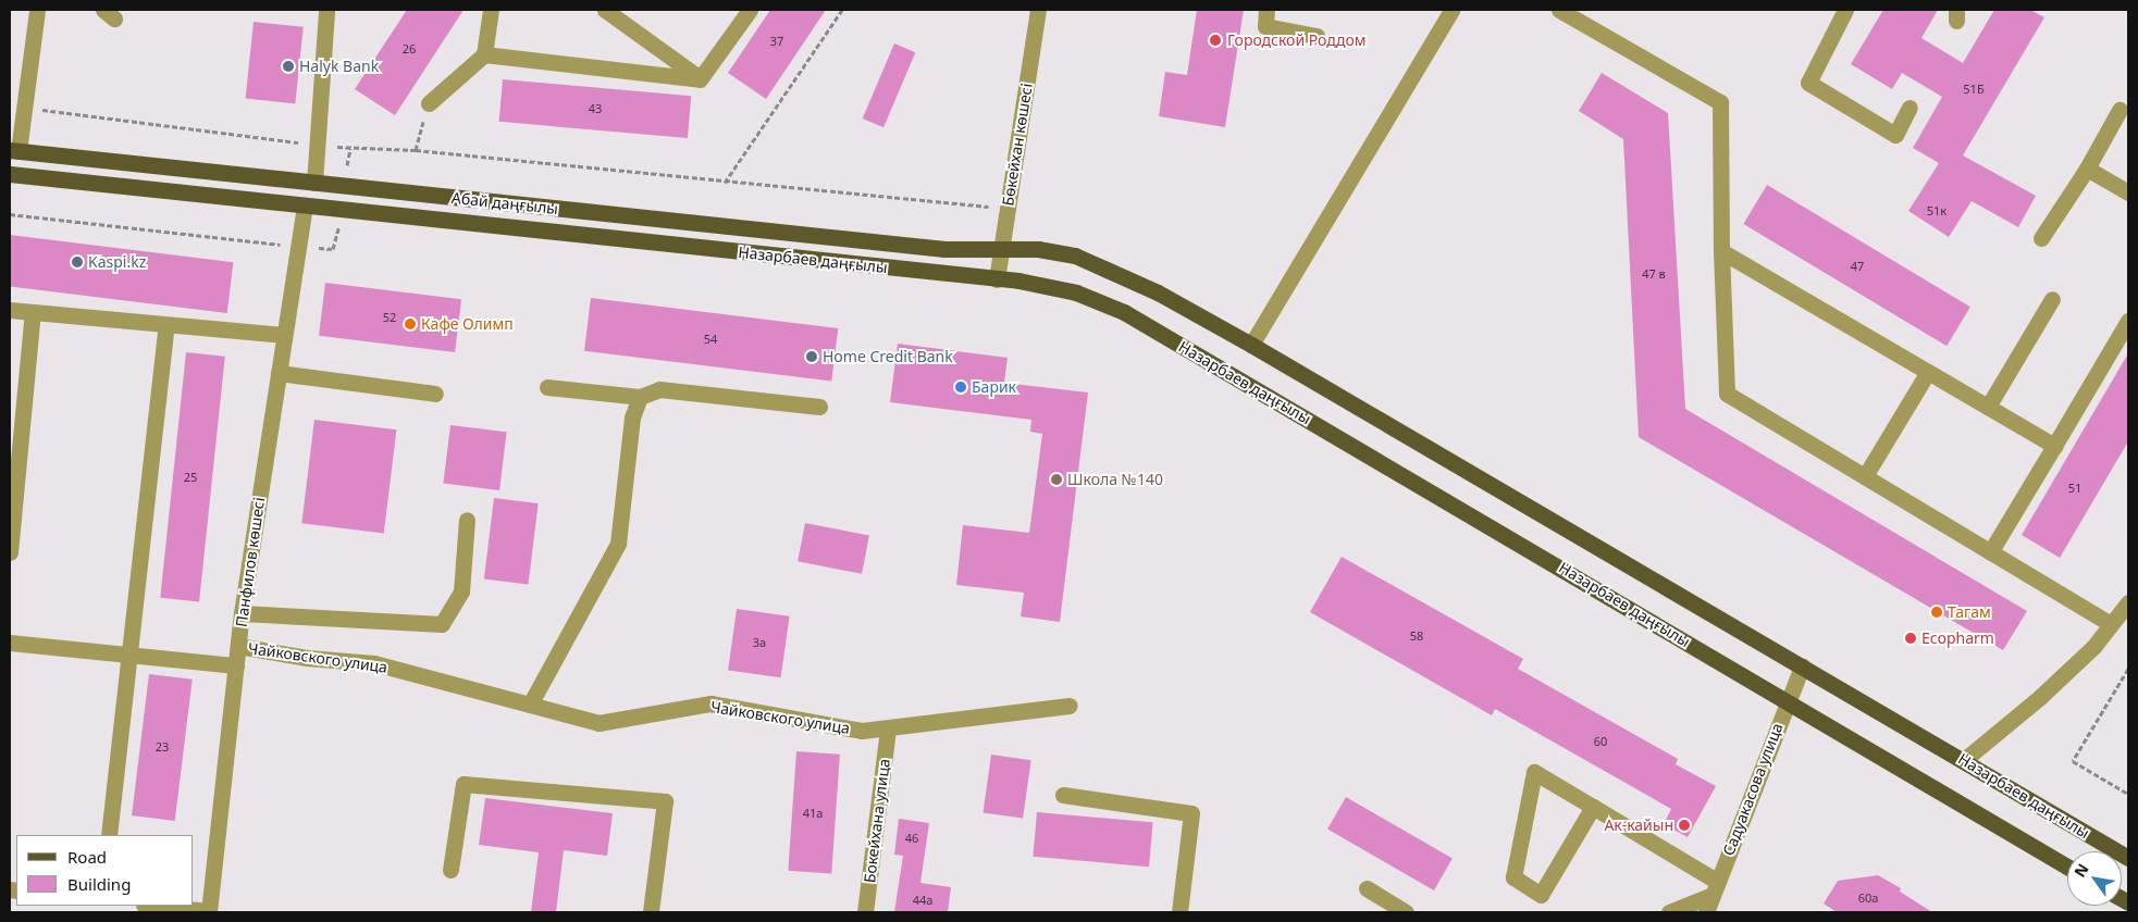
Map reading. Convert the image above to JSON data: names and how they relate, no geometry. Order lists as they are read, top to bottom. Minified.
{"streets":{"main road":["Абай даңғылы","Назарбаев даңғылы"],"street":["Бөкейхан көшесі","Панфилов көшесі","Чайковского улица","Садуакасова улица","Бокейхана улица"]},"crossings":[["Бөкейхан көшесі","Абай даңғылы"],["Бөкейхан көшесі","Назарбаев даңғылы"],["Абай даңғылы","Назарбаев даңғылы"],["Назарбаев даңғылы","Панфилов көшесі"],["Назарбаев даңғылы","Садуакасова улица"],["Панфилов көшесі","Чайковского улица"],["Чайковского улица","Бокейхана улица"]],"places":["Городской Роддом","Halyk Bank","Kaspi.kz","Кафе Олимп","Home Credit Bank","Барик","Школа №140","Тагам","Ecopharm","Ак-кайын"],"house_numbers":["37","26","51Б","43","51к","47","47 в","52","54","25","51","58","3а","60","23","41а","46","60а","44а"],"legend":["Road","Building"],"north":"top left"}
